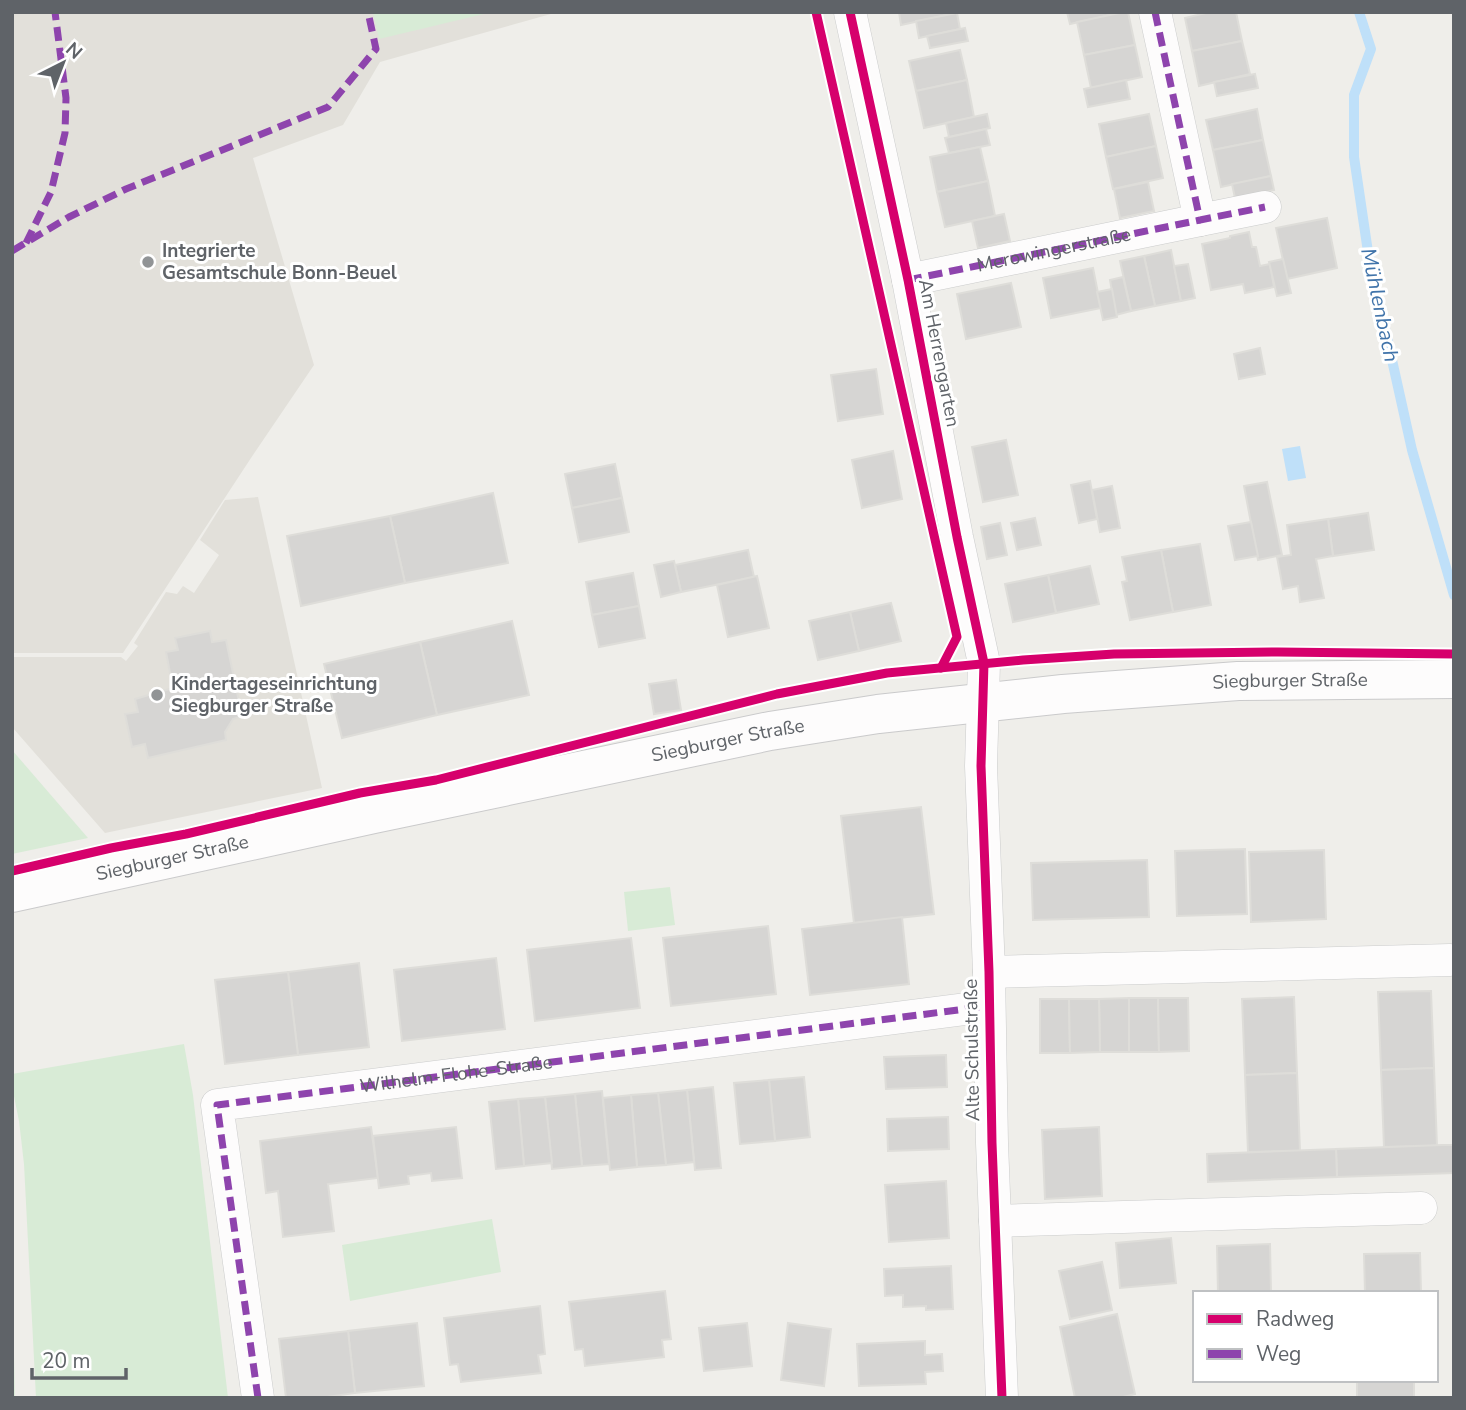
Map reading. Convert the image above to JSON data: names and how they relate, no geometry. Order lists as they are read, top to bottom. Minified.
{"streets":{"main road":["Siegburger Straße"],"street":["Merowingerstraße","Am Herrengarten","Alte Schulstraße","Wilhelm-Flohe-Straße"]},"crossings":[["Merowingerstraße","Am Herrengarten"],["Am Herrengarten","Siegburger Straße"],["Am Herrengarten","Alte Schulstraße"],["Siegburger Straße","Alte Schulstraße"],["Alte Schulstraße","Wilhelm-Flohe-Straße"]],"water":["Mühlenbach"],"places":["Integrierte Gesamtschule Bonn-Beuel","Kindertageseinrichtung Siegburger Straße"],"legend":["Radweg","Weg"],"scale_bar":"20 m","north":"top right"}
